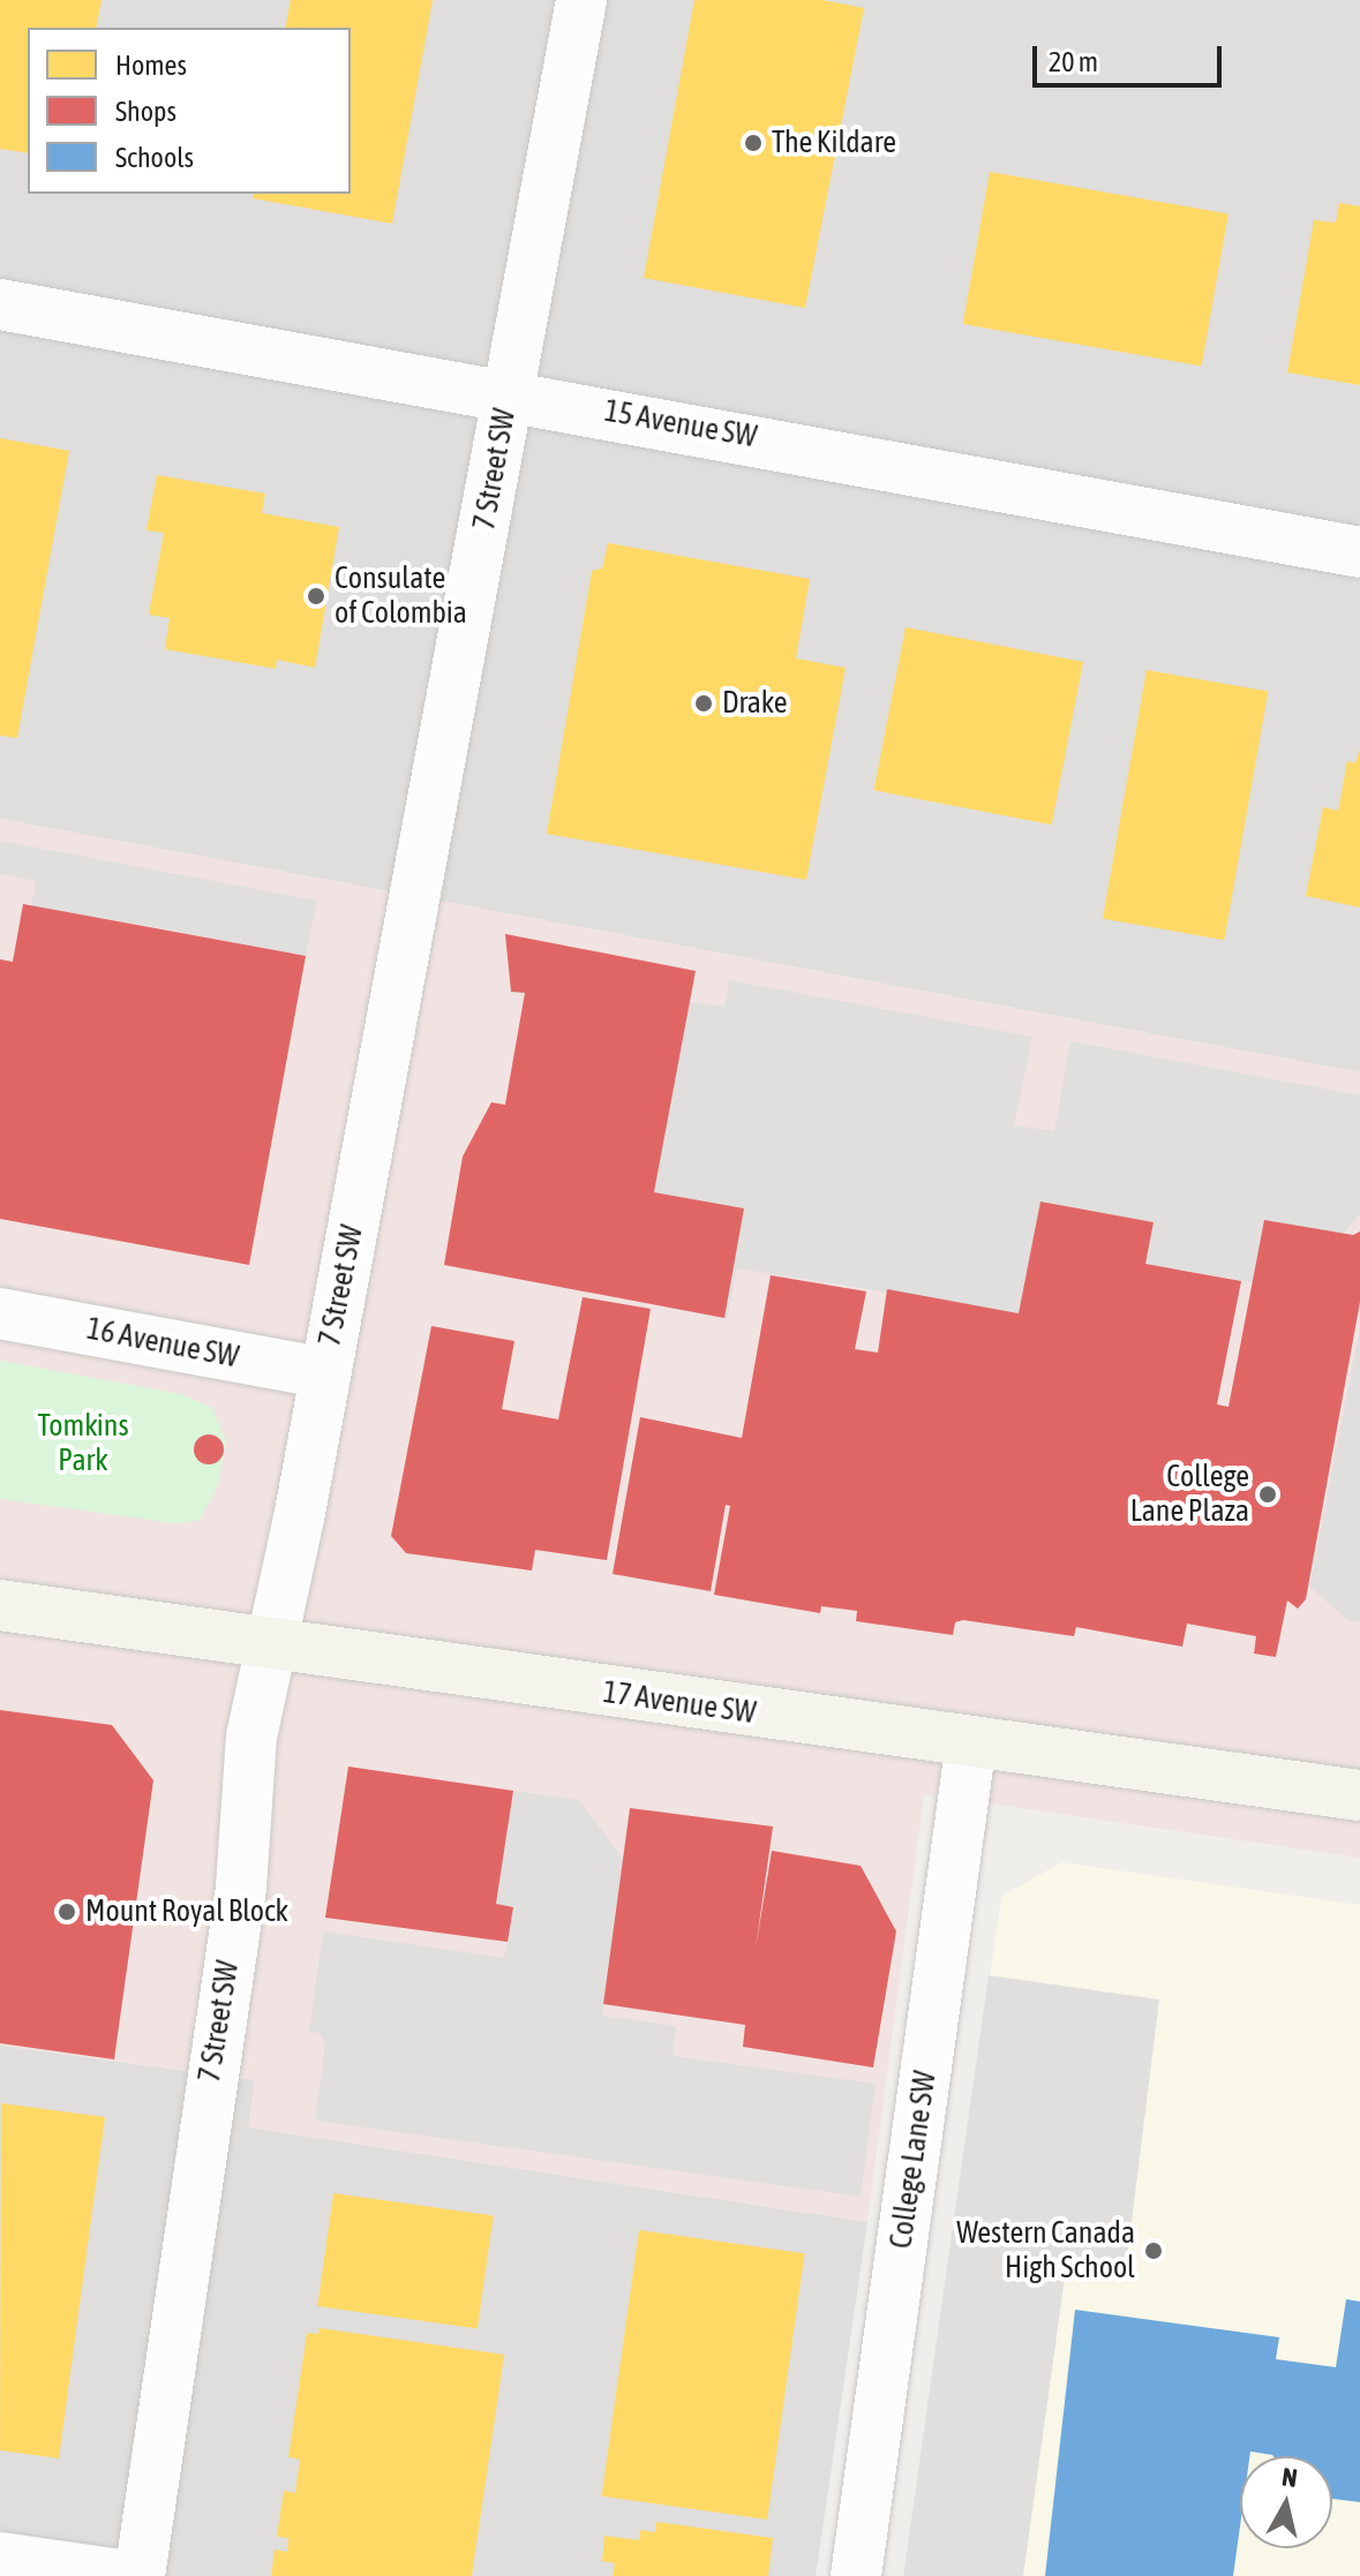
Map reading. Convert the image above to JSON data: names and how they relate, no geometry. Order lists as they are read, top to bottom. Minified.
{"streets":{"main road":["17 Avenue SW"],"street":["15 Avenue SW","7 Street SW","16 Avenue SW","College Lane SW"]},"crossings":[["15 Avenue SW","7 Street SW"],["7 Street SW","16 Avenue SW"],["7 Street SW","17 Avenue SW"],["17 Avenue SW","College Lane SW"]],"parks":["Tomkins Park"],"places":["The Kildare","Consulate of Colombia","Drake","College Lane Plaza","Mount Royal Block","Western Canada High School"],"legend":["Homes","Shops","Schools"],"scale_bar":"20 m","north":"top"}
